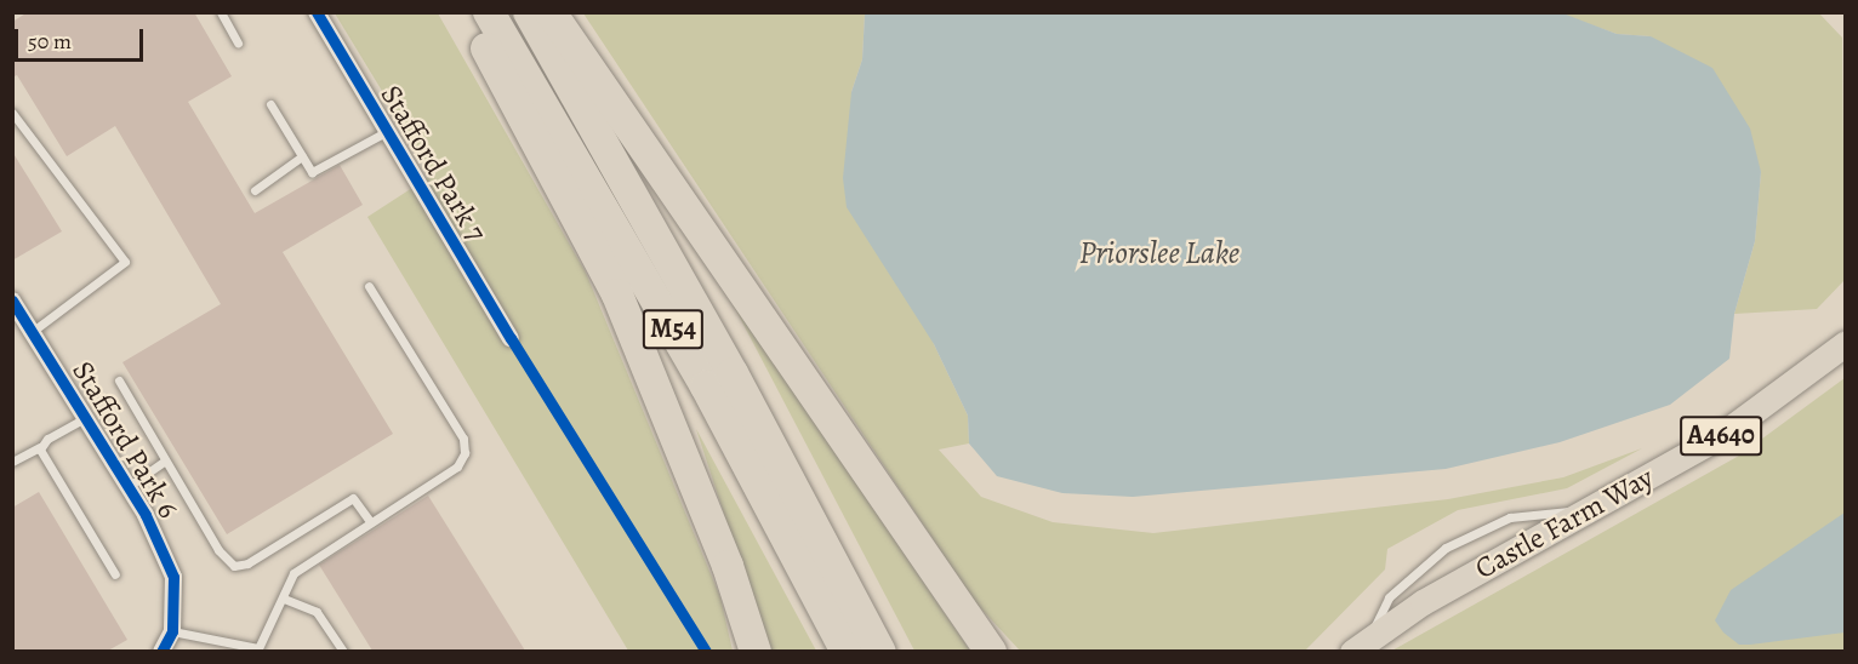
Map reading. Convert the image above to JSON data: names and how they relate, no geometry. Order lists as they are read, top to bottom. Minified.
{"streets":{"highway":["M54"],"main road":["A4640","Castle Farm Way"],"street":["Stafford Park 7","Stafford Park 6"]},"water":["Priorslee Lake"],"scale_bar":"50 m"}
